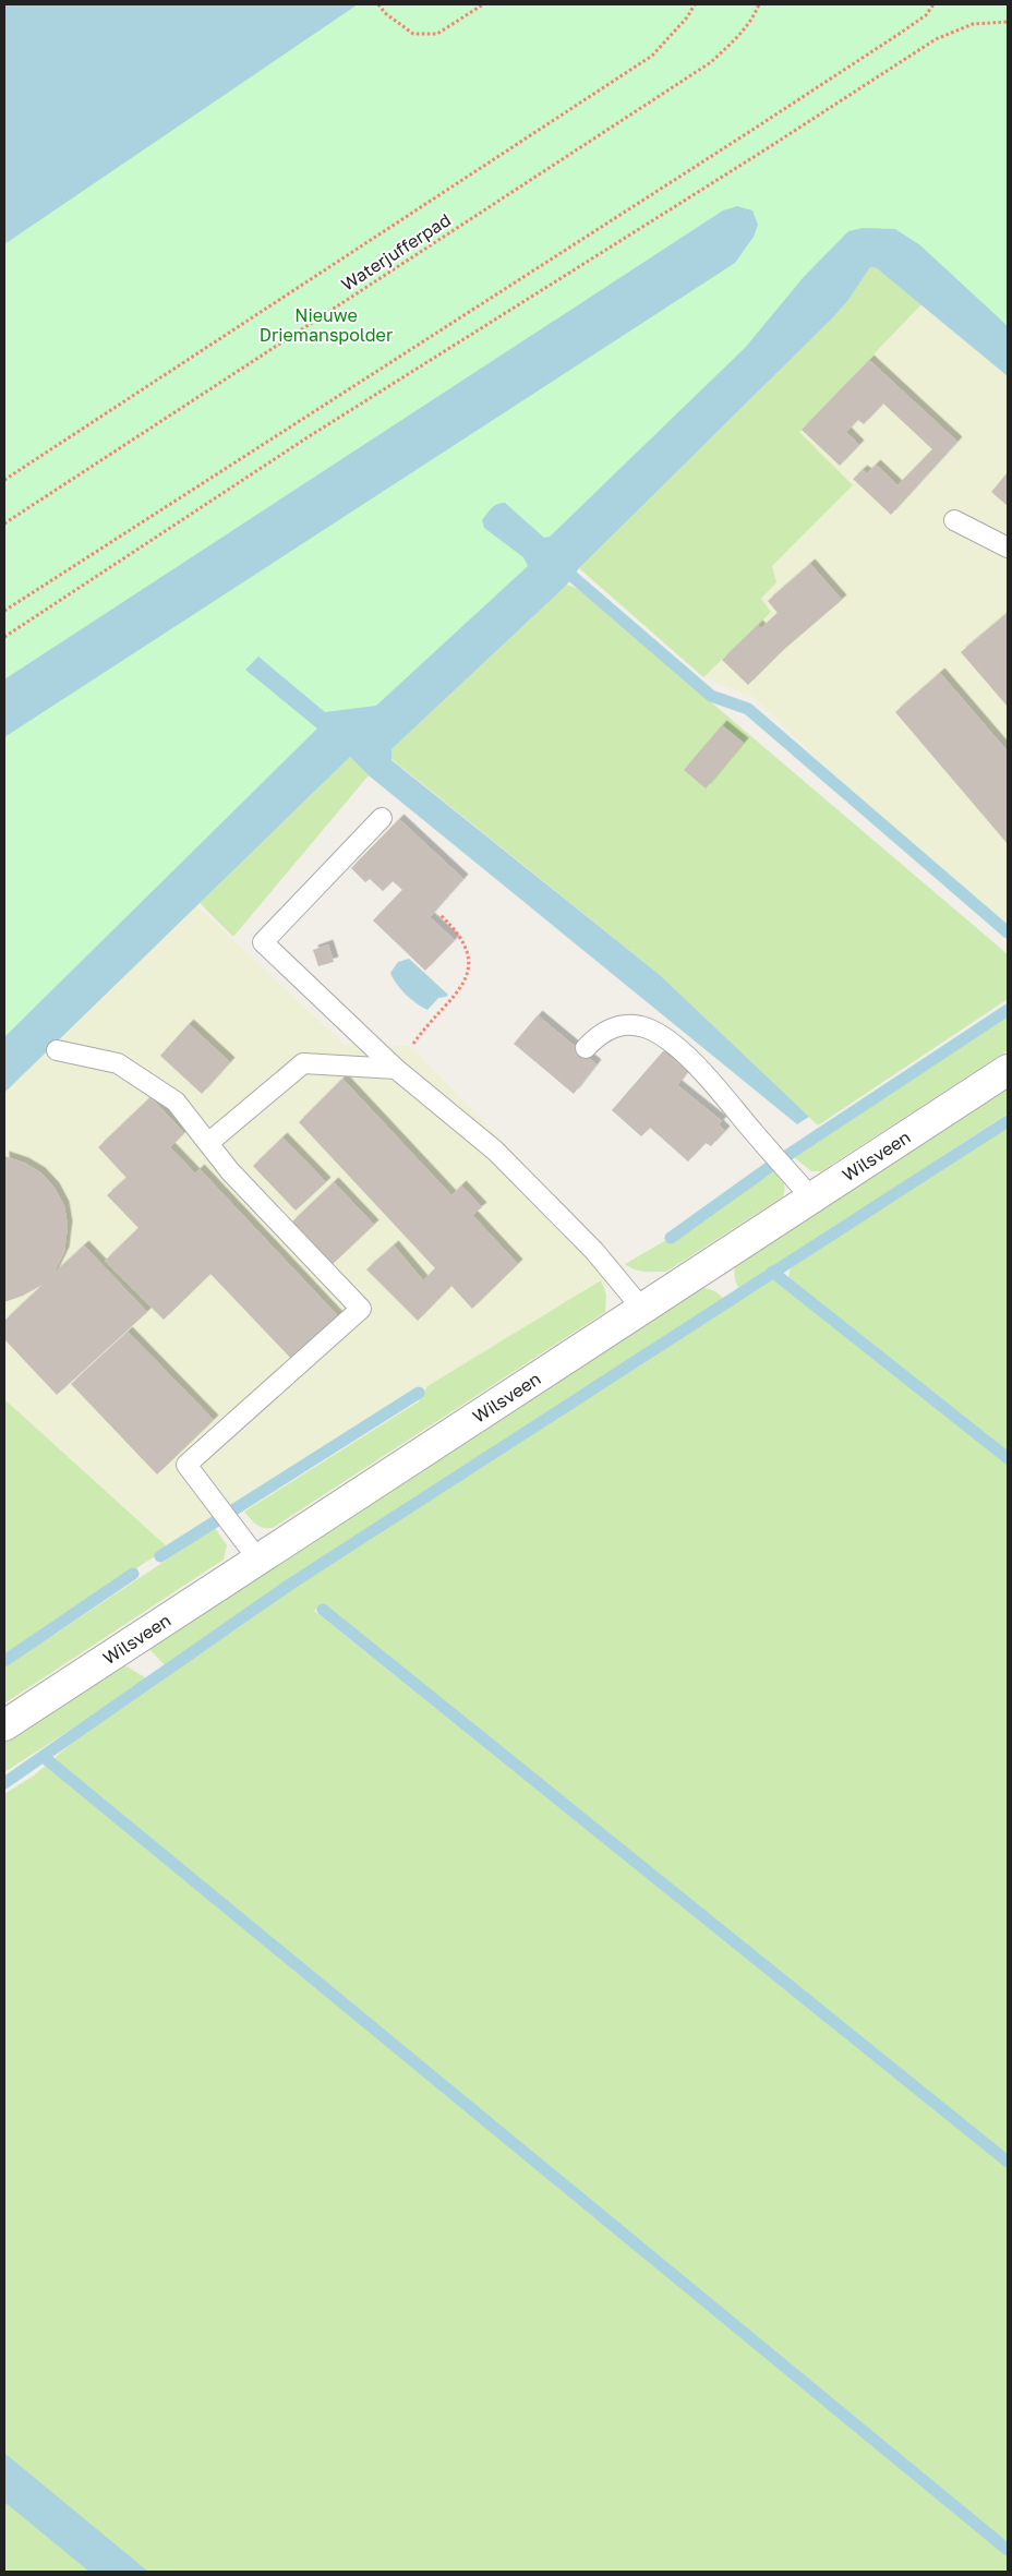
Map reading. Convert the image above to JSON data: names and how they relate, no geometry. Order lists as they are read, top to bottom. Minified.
{"streets":{"street":["Wilsveen"],"path":["Waterjufferpad"]},"parks":["Nieuwe Driemanspolder"]}
